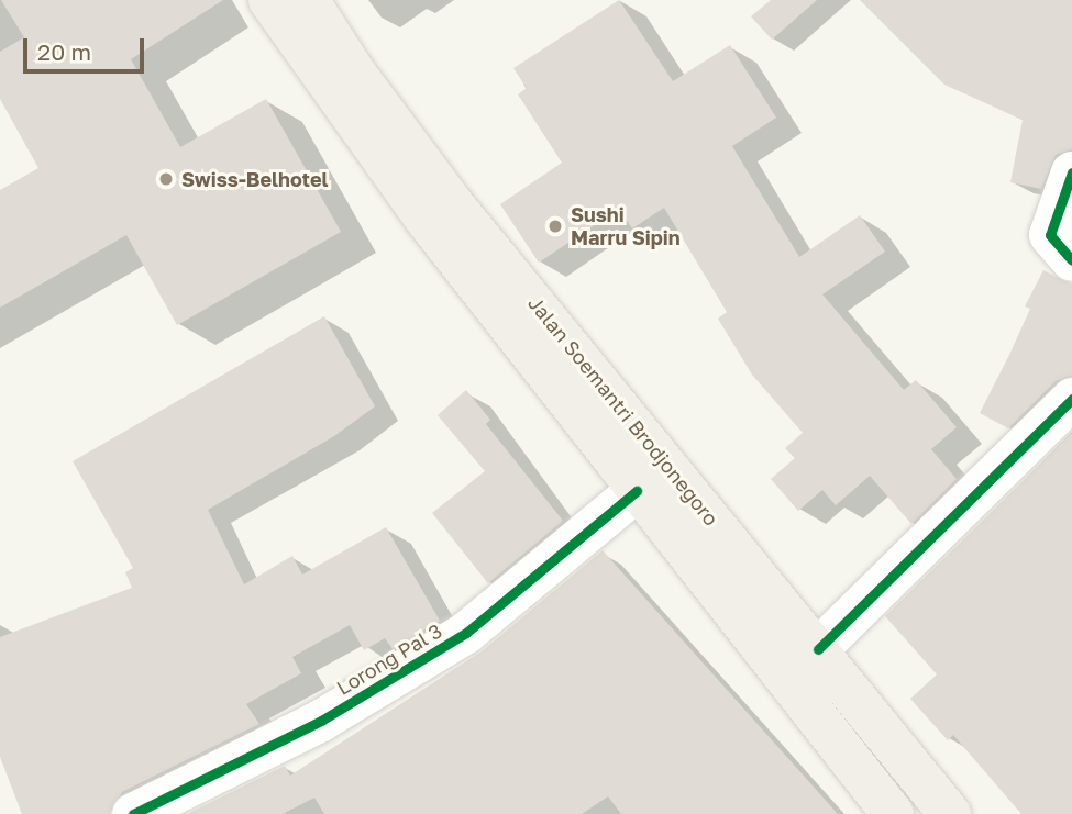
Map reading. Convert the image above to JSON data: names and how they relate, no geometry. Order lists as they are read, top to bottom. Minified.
{"streets":{"main road":["Jalan Soemantri Brodjonegoro"],"street":["Lorong Pal 3"]},"places":["Swiss-Belhotel","Sushi Marru Sipin"],"scale_bar":"20 m"}
